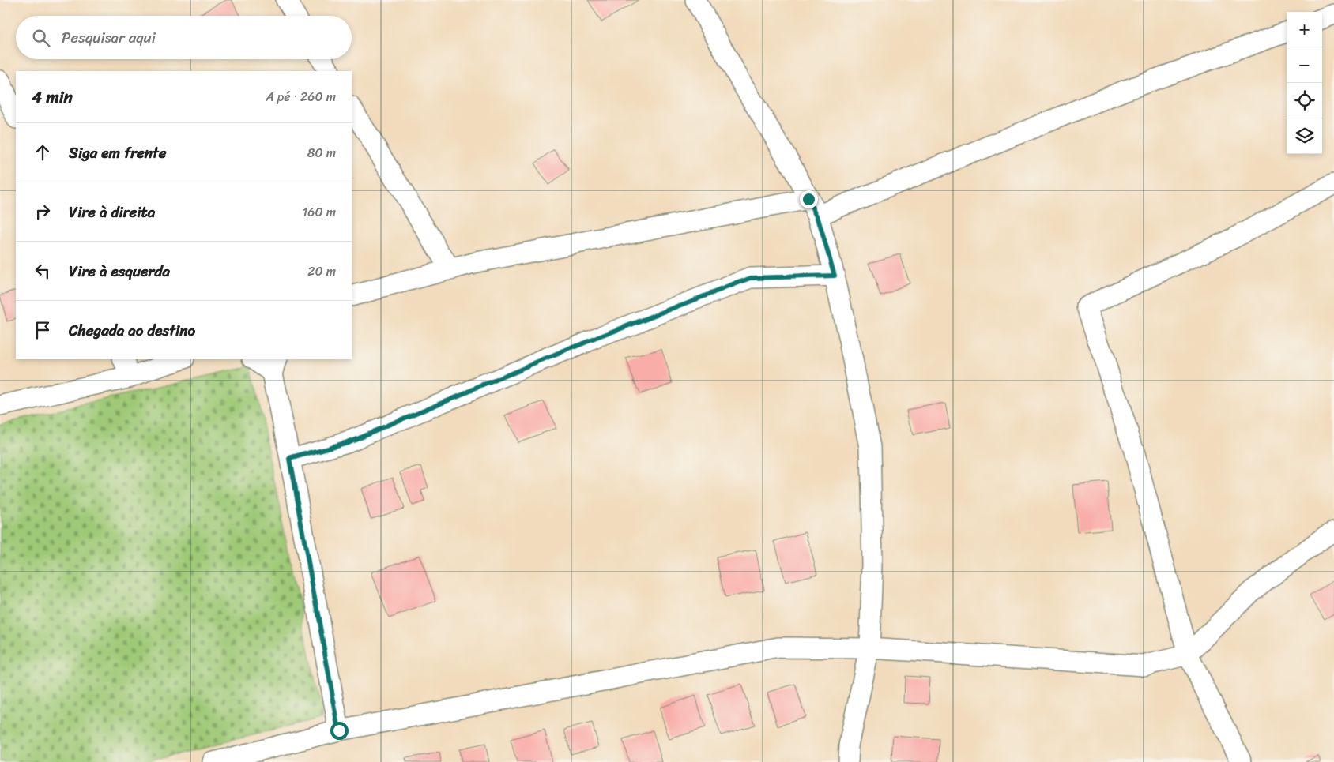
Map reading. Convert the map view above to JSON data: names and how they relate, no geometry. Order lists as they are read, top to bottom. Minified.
{"page":{"map_buttons":["+","−"],"search":"Pesquisar aqui","heading":["4 min","A pé · 260 m"],"list":[["Siga em frente","80 m"],["Vire à direita","160 m"],["Vire à esquerda","20 m"],"Chegada ao destino"]}}
